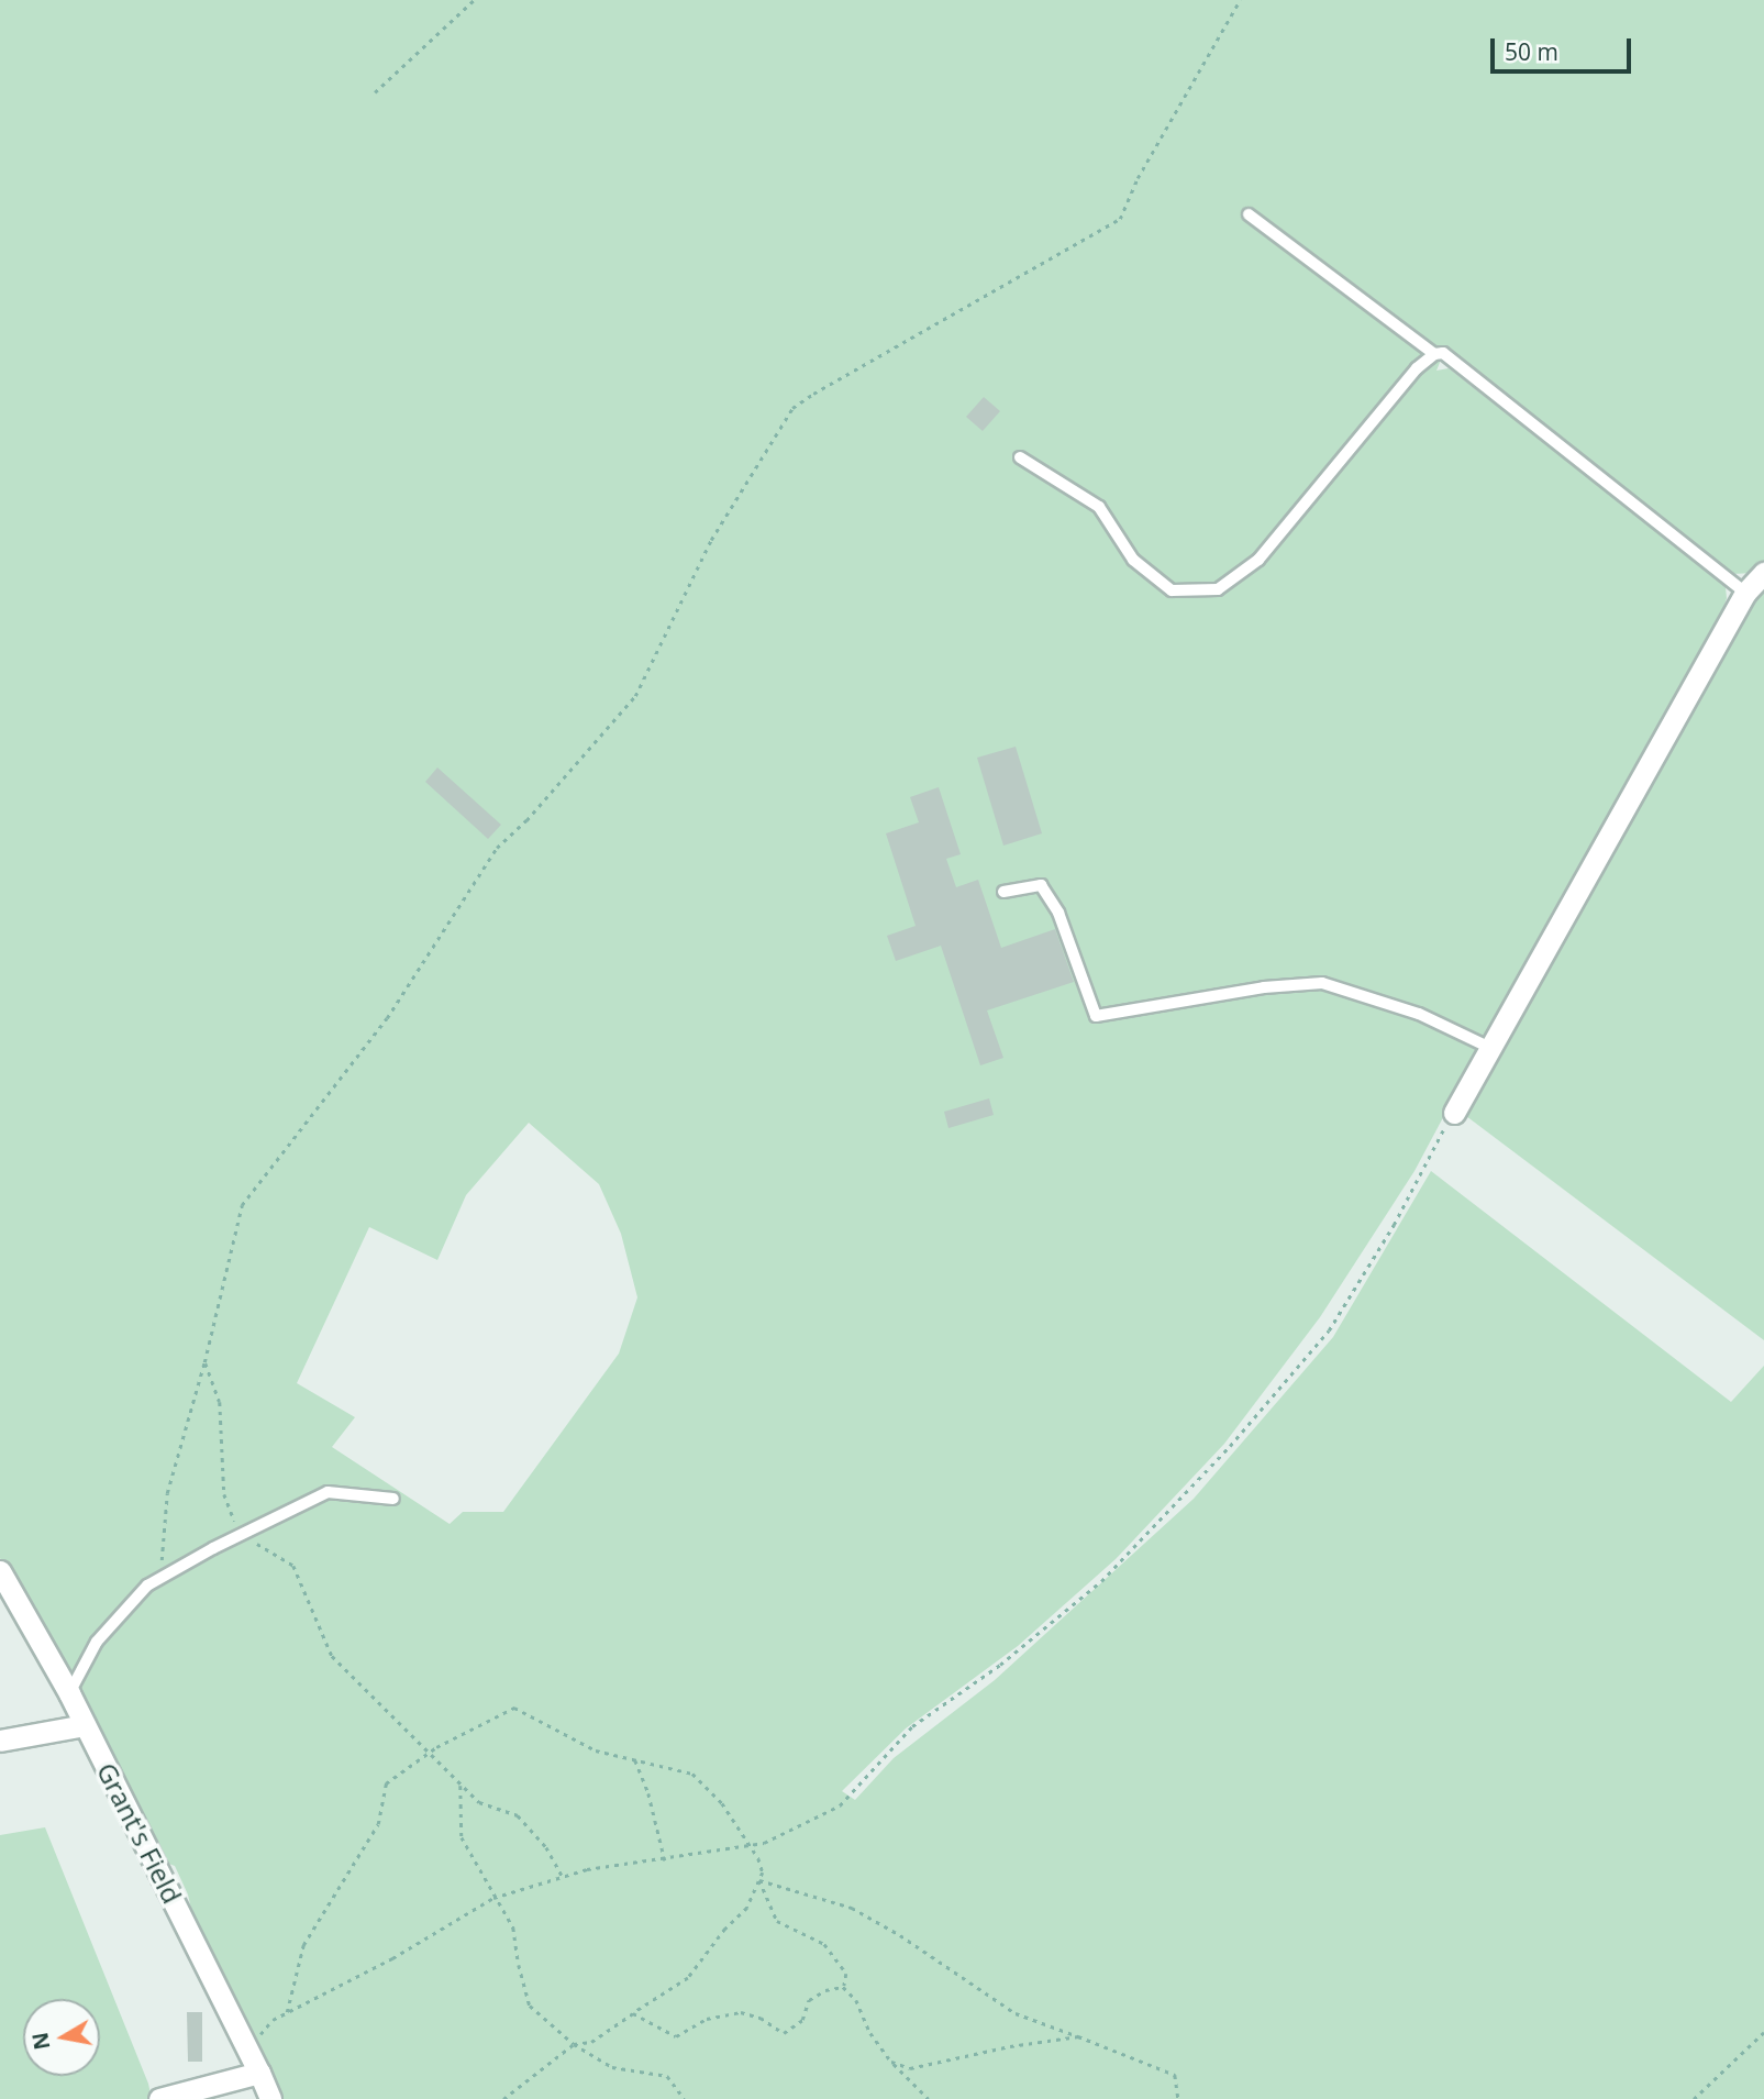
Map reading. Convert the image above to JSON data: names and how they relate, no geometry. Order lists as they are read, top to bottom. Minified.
{"streets":{"street":["Grant's Field"]},"scale_bar":"50 m","north":"left"}
